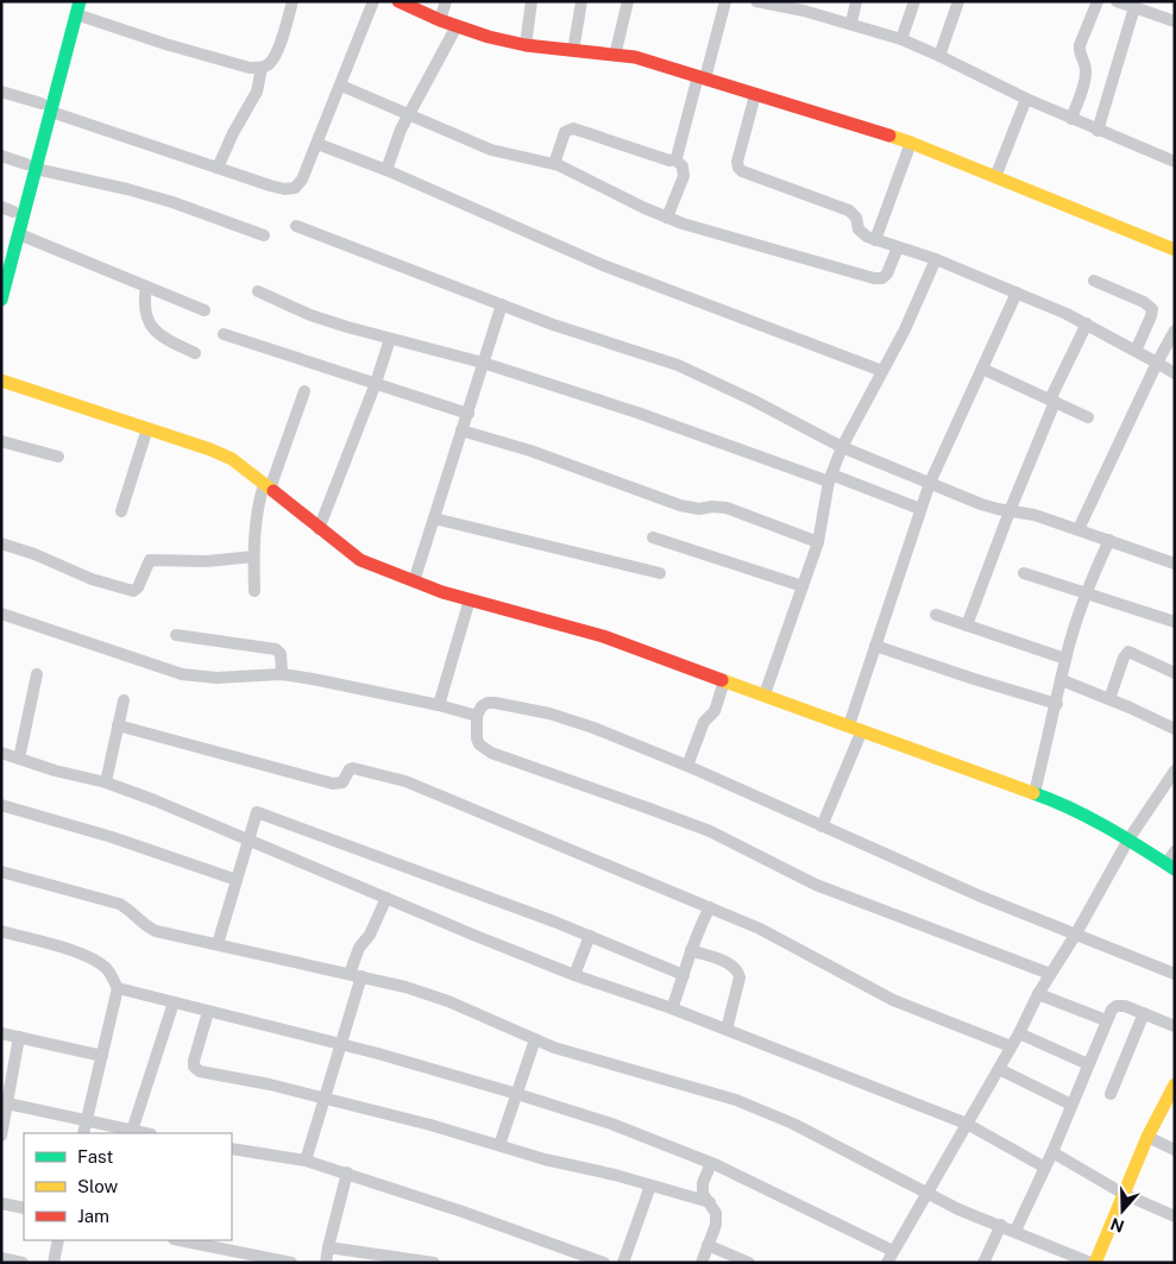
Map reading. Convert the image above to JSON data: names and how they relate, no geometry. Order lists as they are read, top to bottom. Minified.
{"legend":["Fast","Slow","Jam"],"north":"bottom"}
